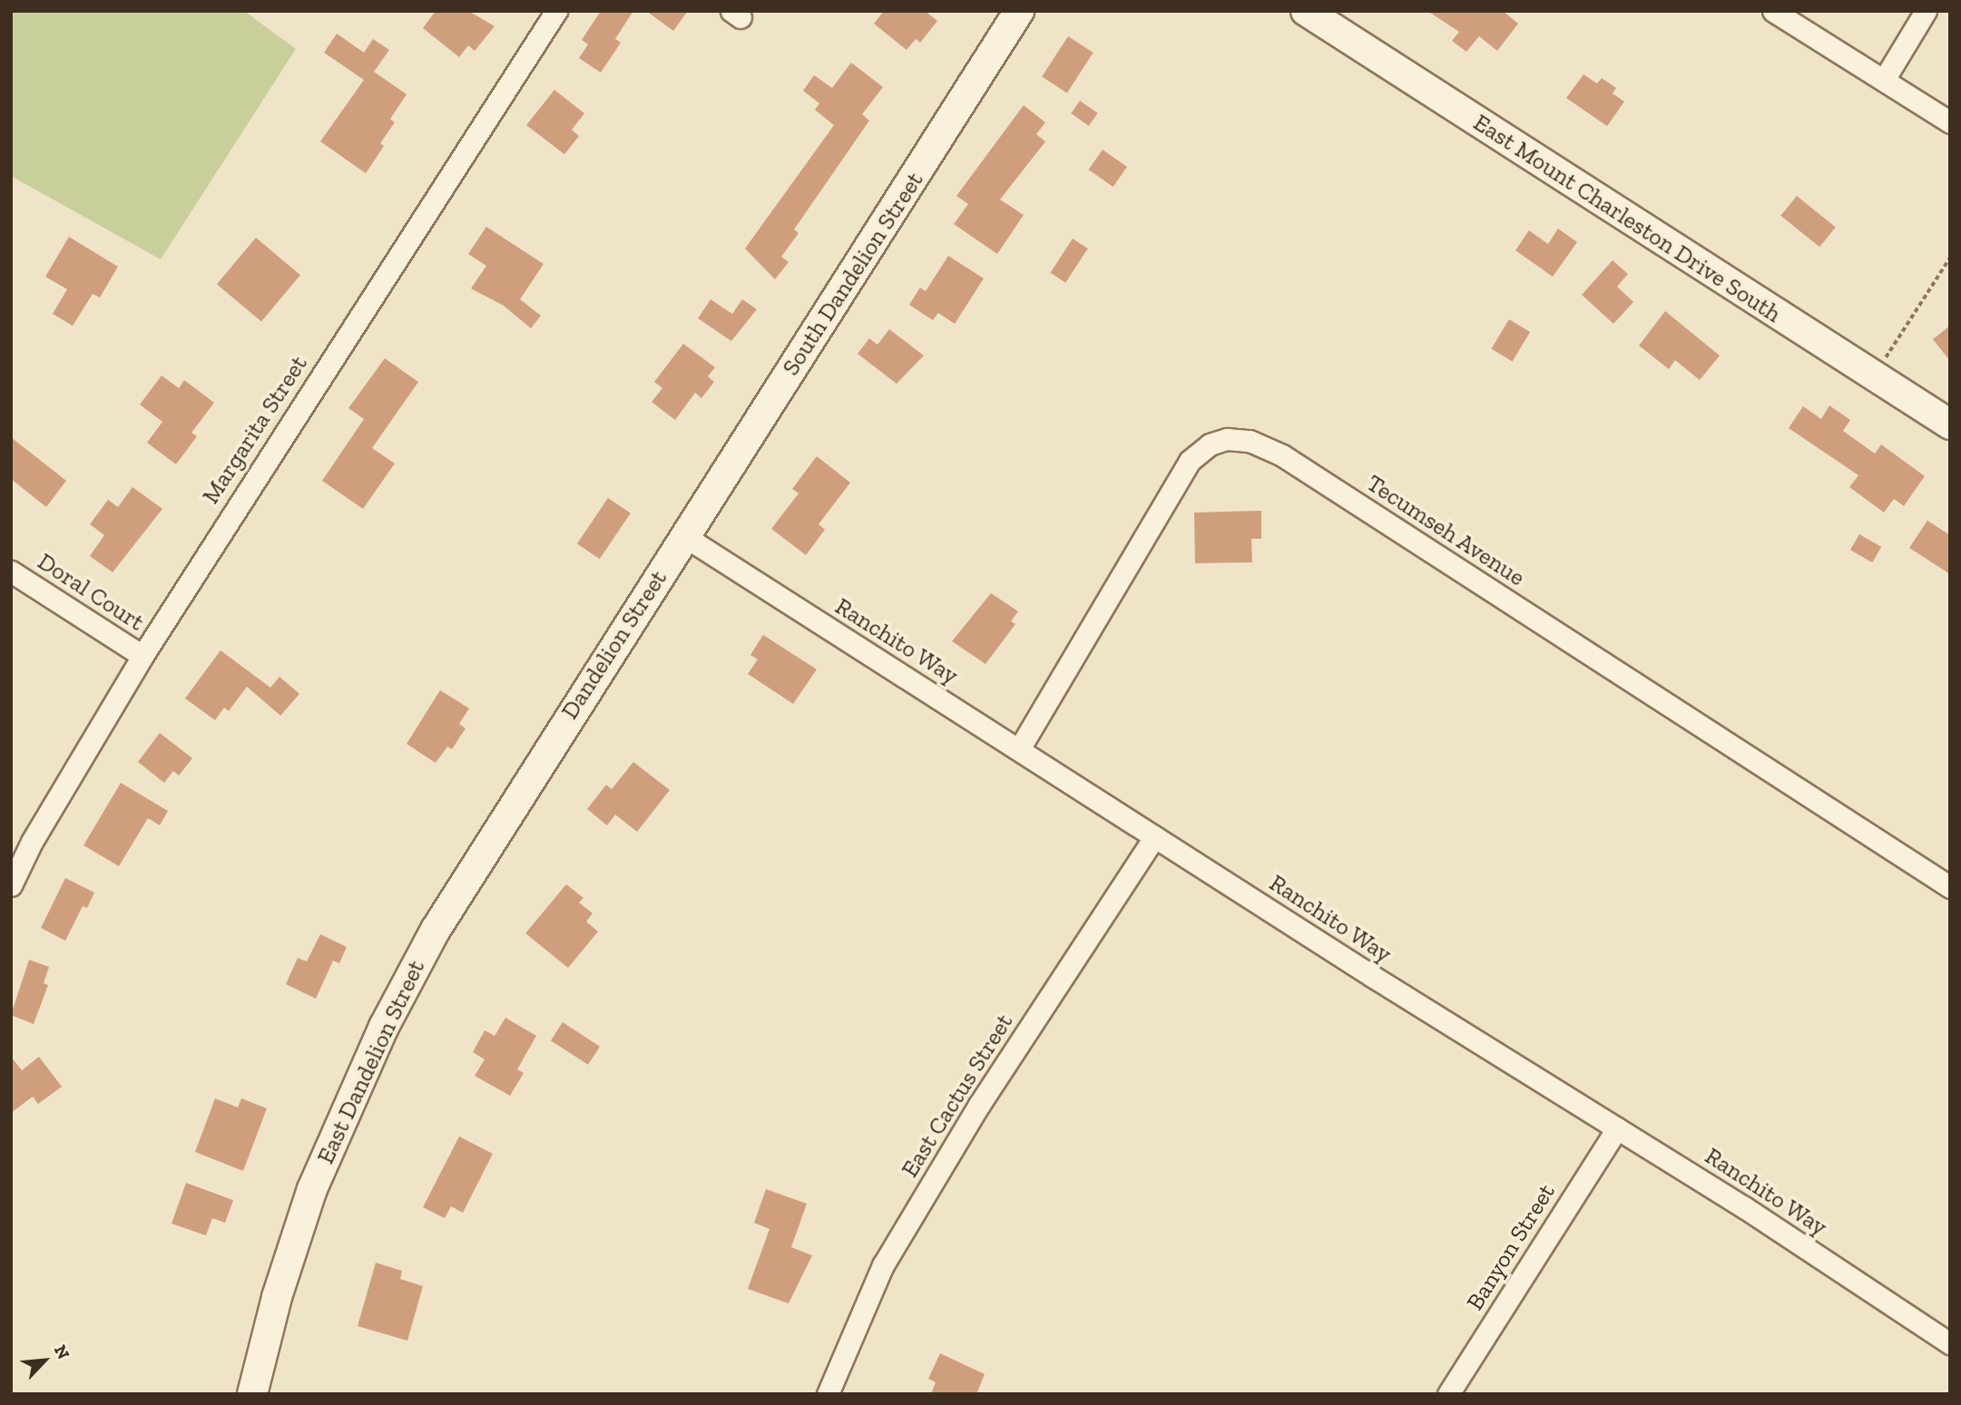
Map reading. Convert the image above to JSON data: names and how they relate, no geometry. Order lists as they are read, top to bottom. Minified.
{"streets":{"street":["East Mount Charleston Drive South","South Dandelion Street","Margarita Street","Tecumseh Avenue","Doral Court","Ranchito Way","Dandelion Street","East Dandelion Street","East Cactus Street","Banyon Street"]},"crossings":[["South Dandelion Street","Ranchito Way"],["South Dandelion Street","Dandelion Street"],["Margarita Street","Doral Court"],["Tecumseh Avenue","Ranchito Way"],["Ranchito Way","Dandelion Street"],["Ranchito Way","East Cactus Street"],["Ranchito Way","Banyon Street"],["Dandelion Street","East Dandelion Street"]],"north":"top right"}
